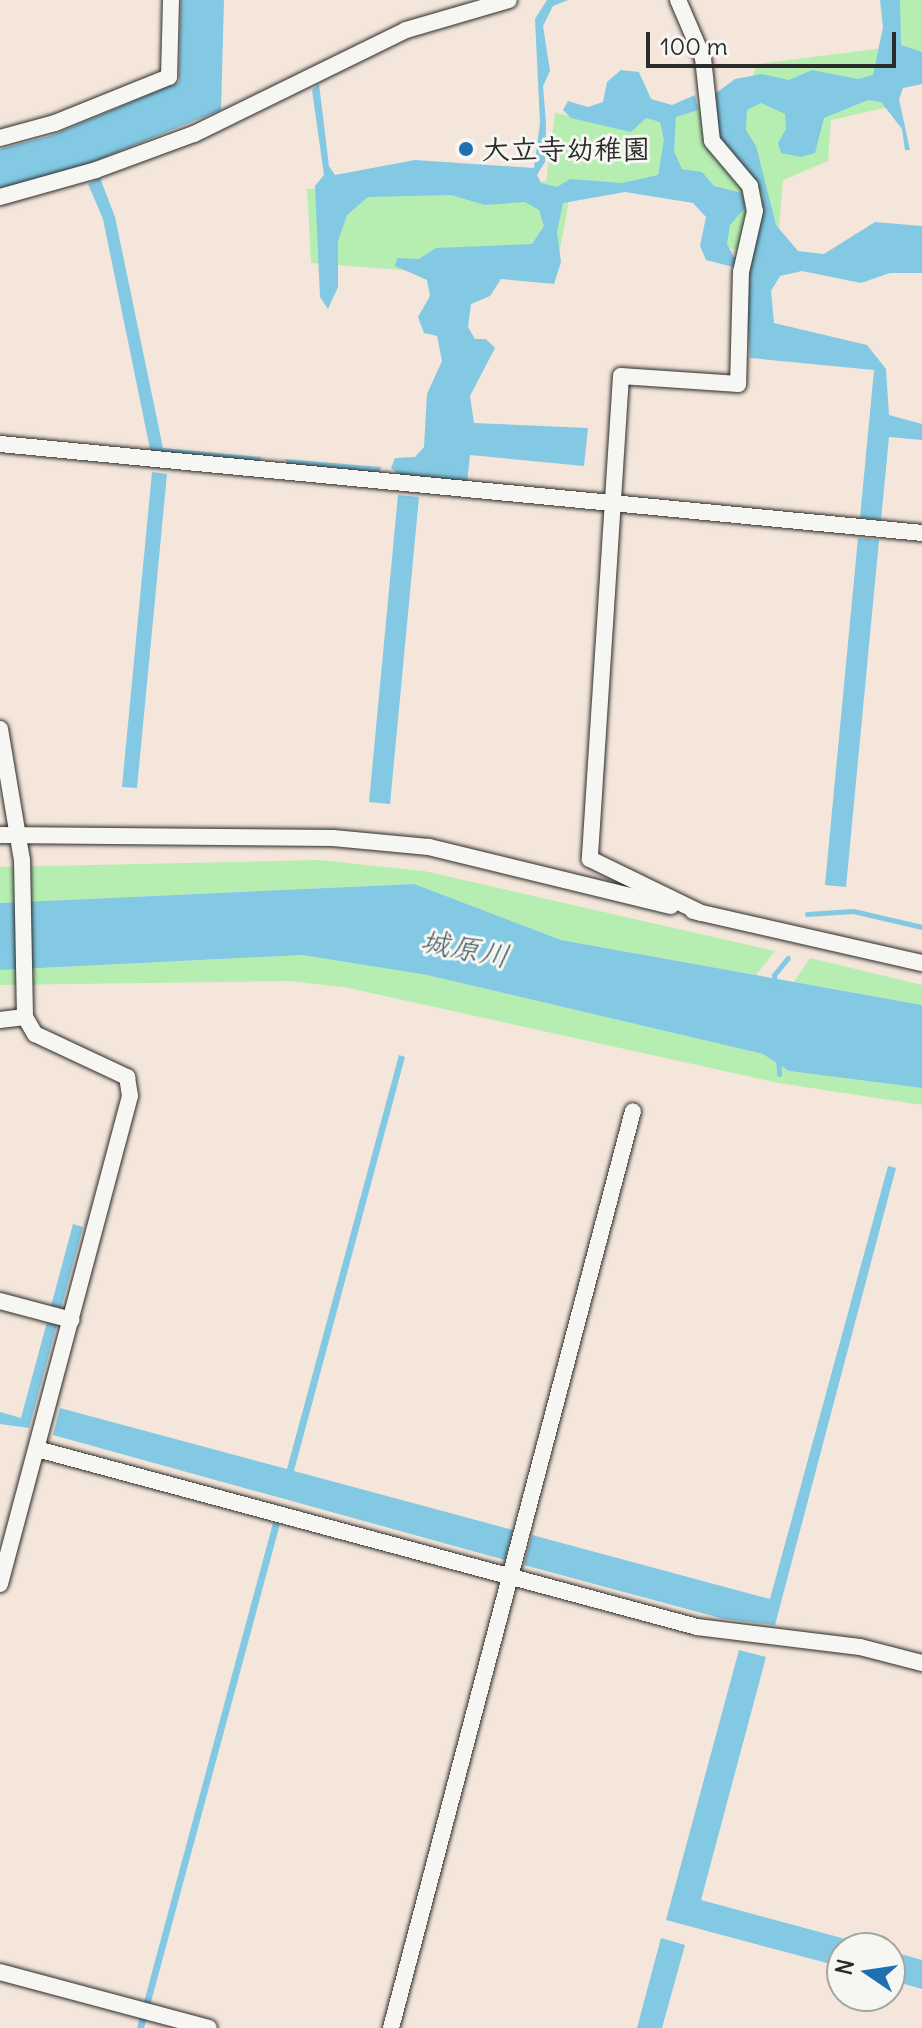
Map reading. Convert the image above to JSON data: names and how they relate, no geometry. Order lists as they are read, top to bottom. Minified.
{"water":["城原川"],"places":["大立寺幼稚園"],"scale_bar":"100 m","north":"left"}
